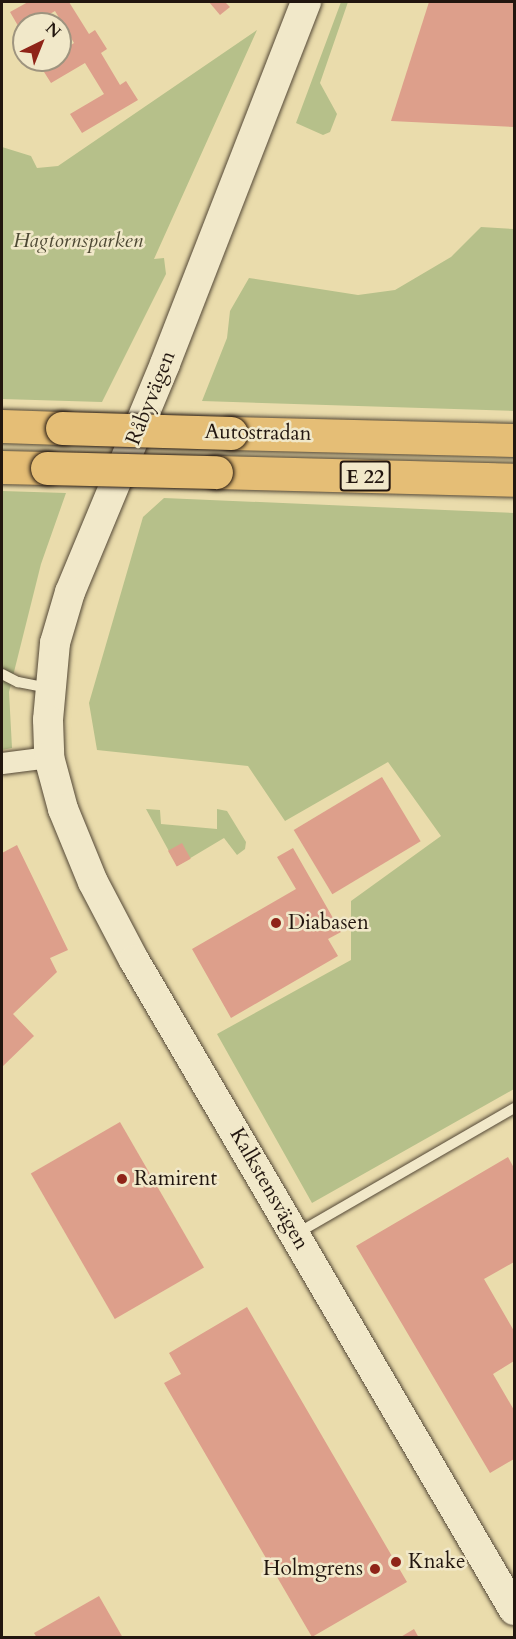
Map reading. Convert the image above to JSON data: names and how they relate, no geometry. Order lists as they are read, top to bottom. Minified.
{"streets":{"highway":["Autostradan","E 22"],"street":["Råbyvägen","Kalkstensvägen"]},"crossings":[["Råbyvägen","Kalkstensvägen"]],"parks":["Hagtornsparken"],"places":["Diabasen","Ramirent","Knake","Holmgrens"],"north":"top right"}
